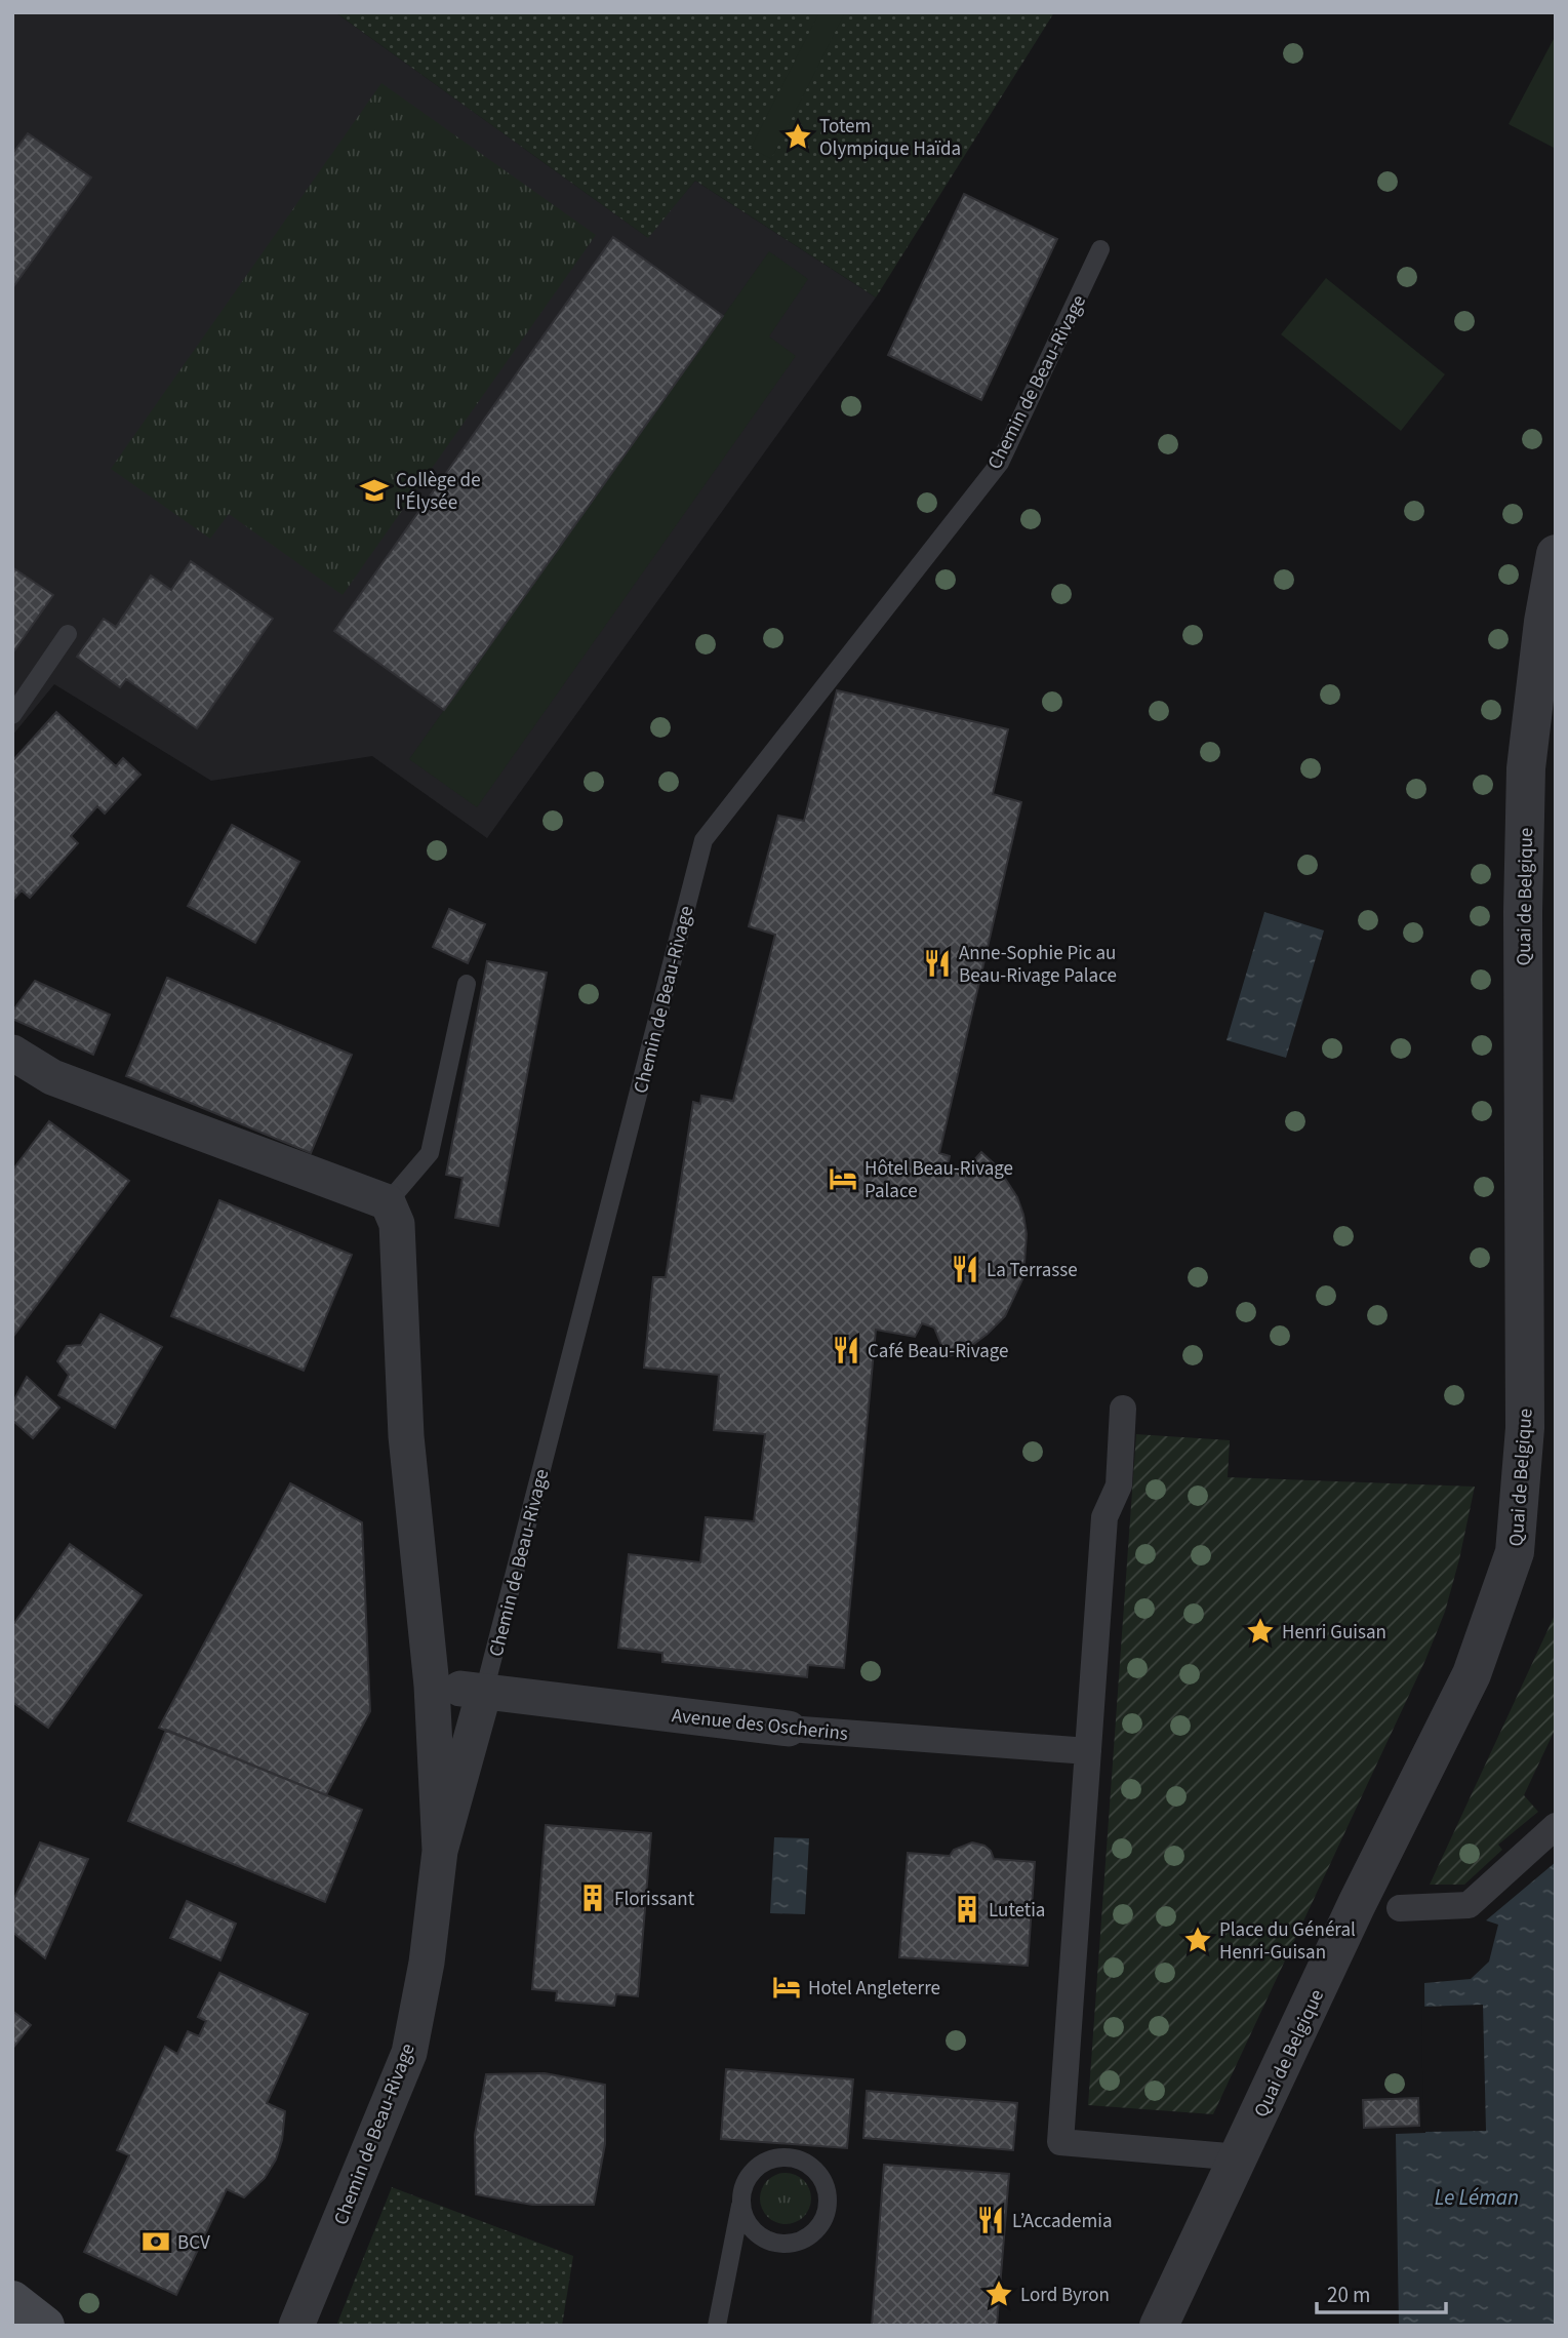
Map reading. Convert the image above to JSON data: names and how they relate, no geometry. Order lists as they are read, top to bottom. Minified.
{"streets":{"street":["Chemin de Beau-Rivage","Quai de Belgique","Avenue des Oscherins"]},"crossings":[["Chemin de Beau-Rivage","Avenue des Oscherins"]],"water":["Le Léman"],"places":{"place":["Totem Olympique Haïda","Henri Guisan","Place du Général Henri-Guisan","Lord Byron"],"school or university":["Collège de l'Élysée"],"restaurant":["Anne-Sophie Pic au Beau-Rivage Palace","La Terrasse","Café Beau-Rivage","L’Accademia"],"hotel":["Hôtel Beau-Rivage Palace","Hotel Angleterre"],"building":["Florissant","Lutetia"],"bank":["BCV"]},"scale_bar":"20 m"}
